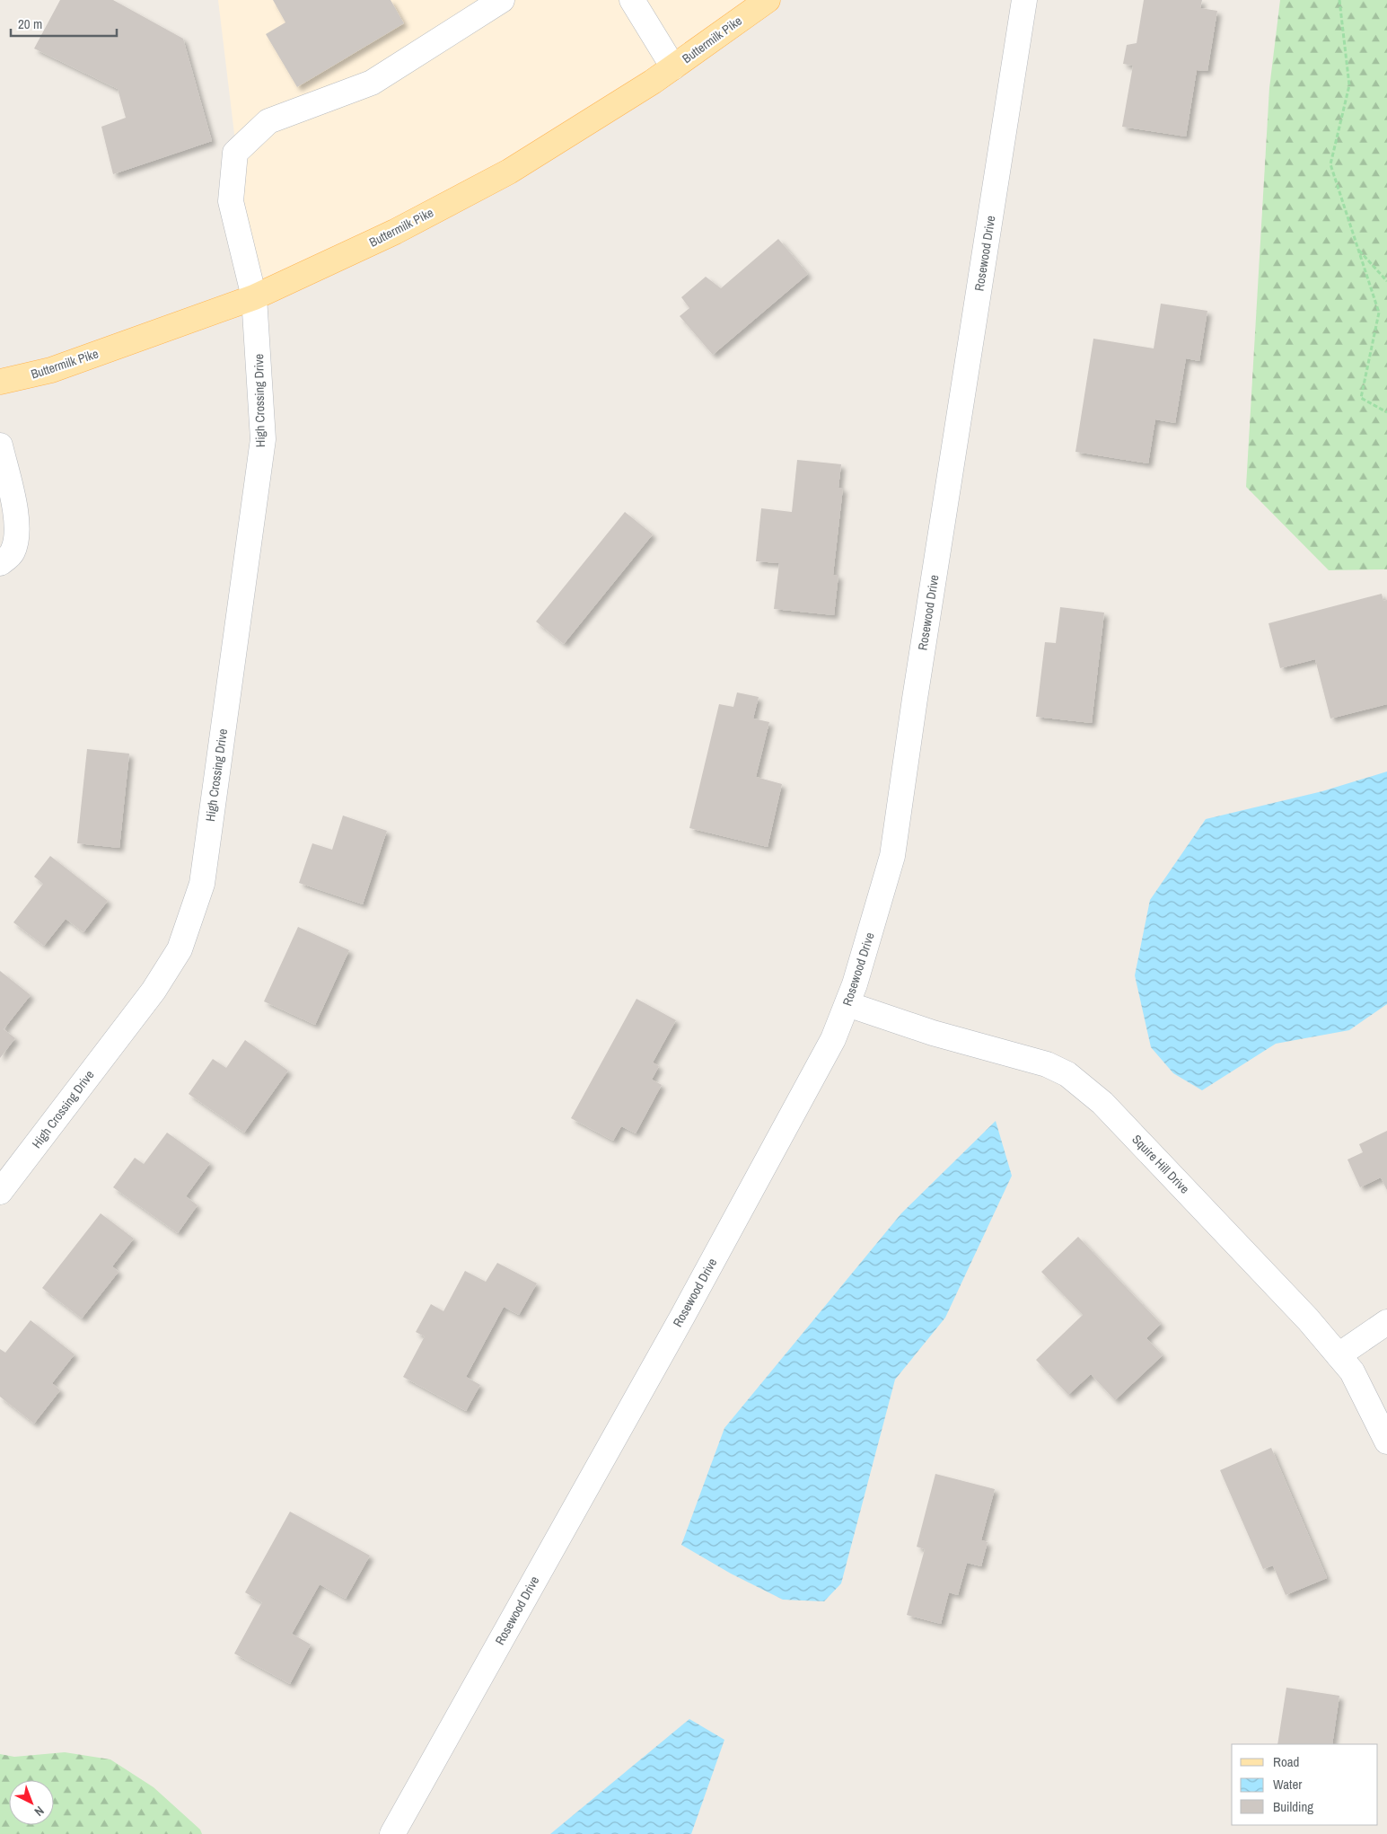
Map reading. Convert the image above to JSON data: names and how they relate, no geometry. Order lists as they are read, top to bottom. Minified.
{"streets":{"main road":["Buttermilk Pike"],"street":["Rosewood Drive","High Crossing Drive","Squire Hill Drive"]},"crossings":[["Buttermilk Pike","High Crossing Drive"],["Rosewood Drive","Squire Hill Drive"]],"legend":["Road","Water","Building"],"scale_bar":"20 m","north":"bottom right"}
